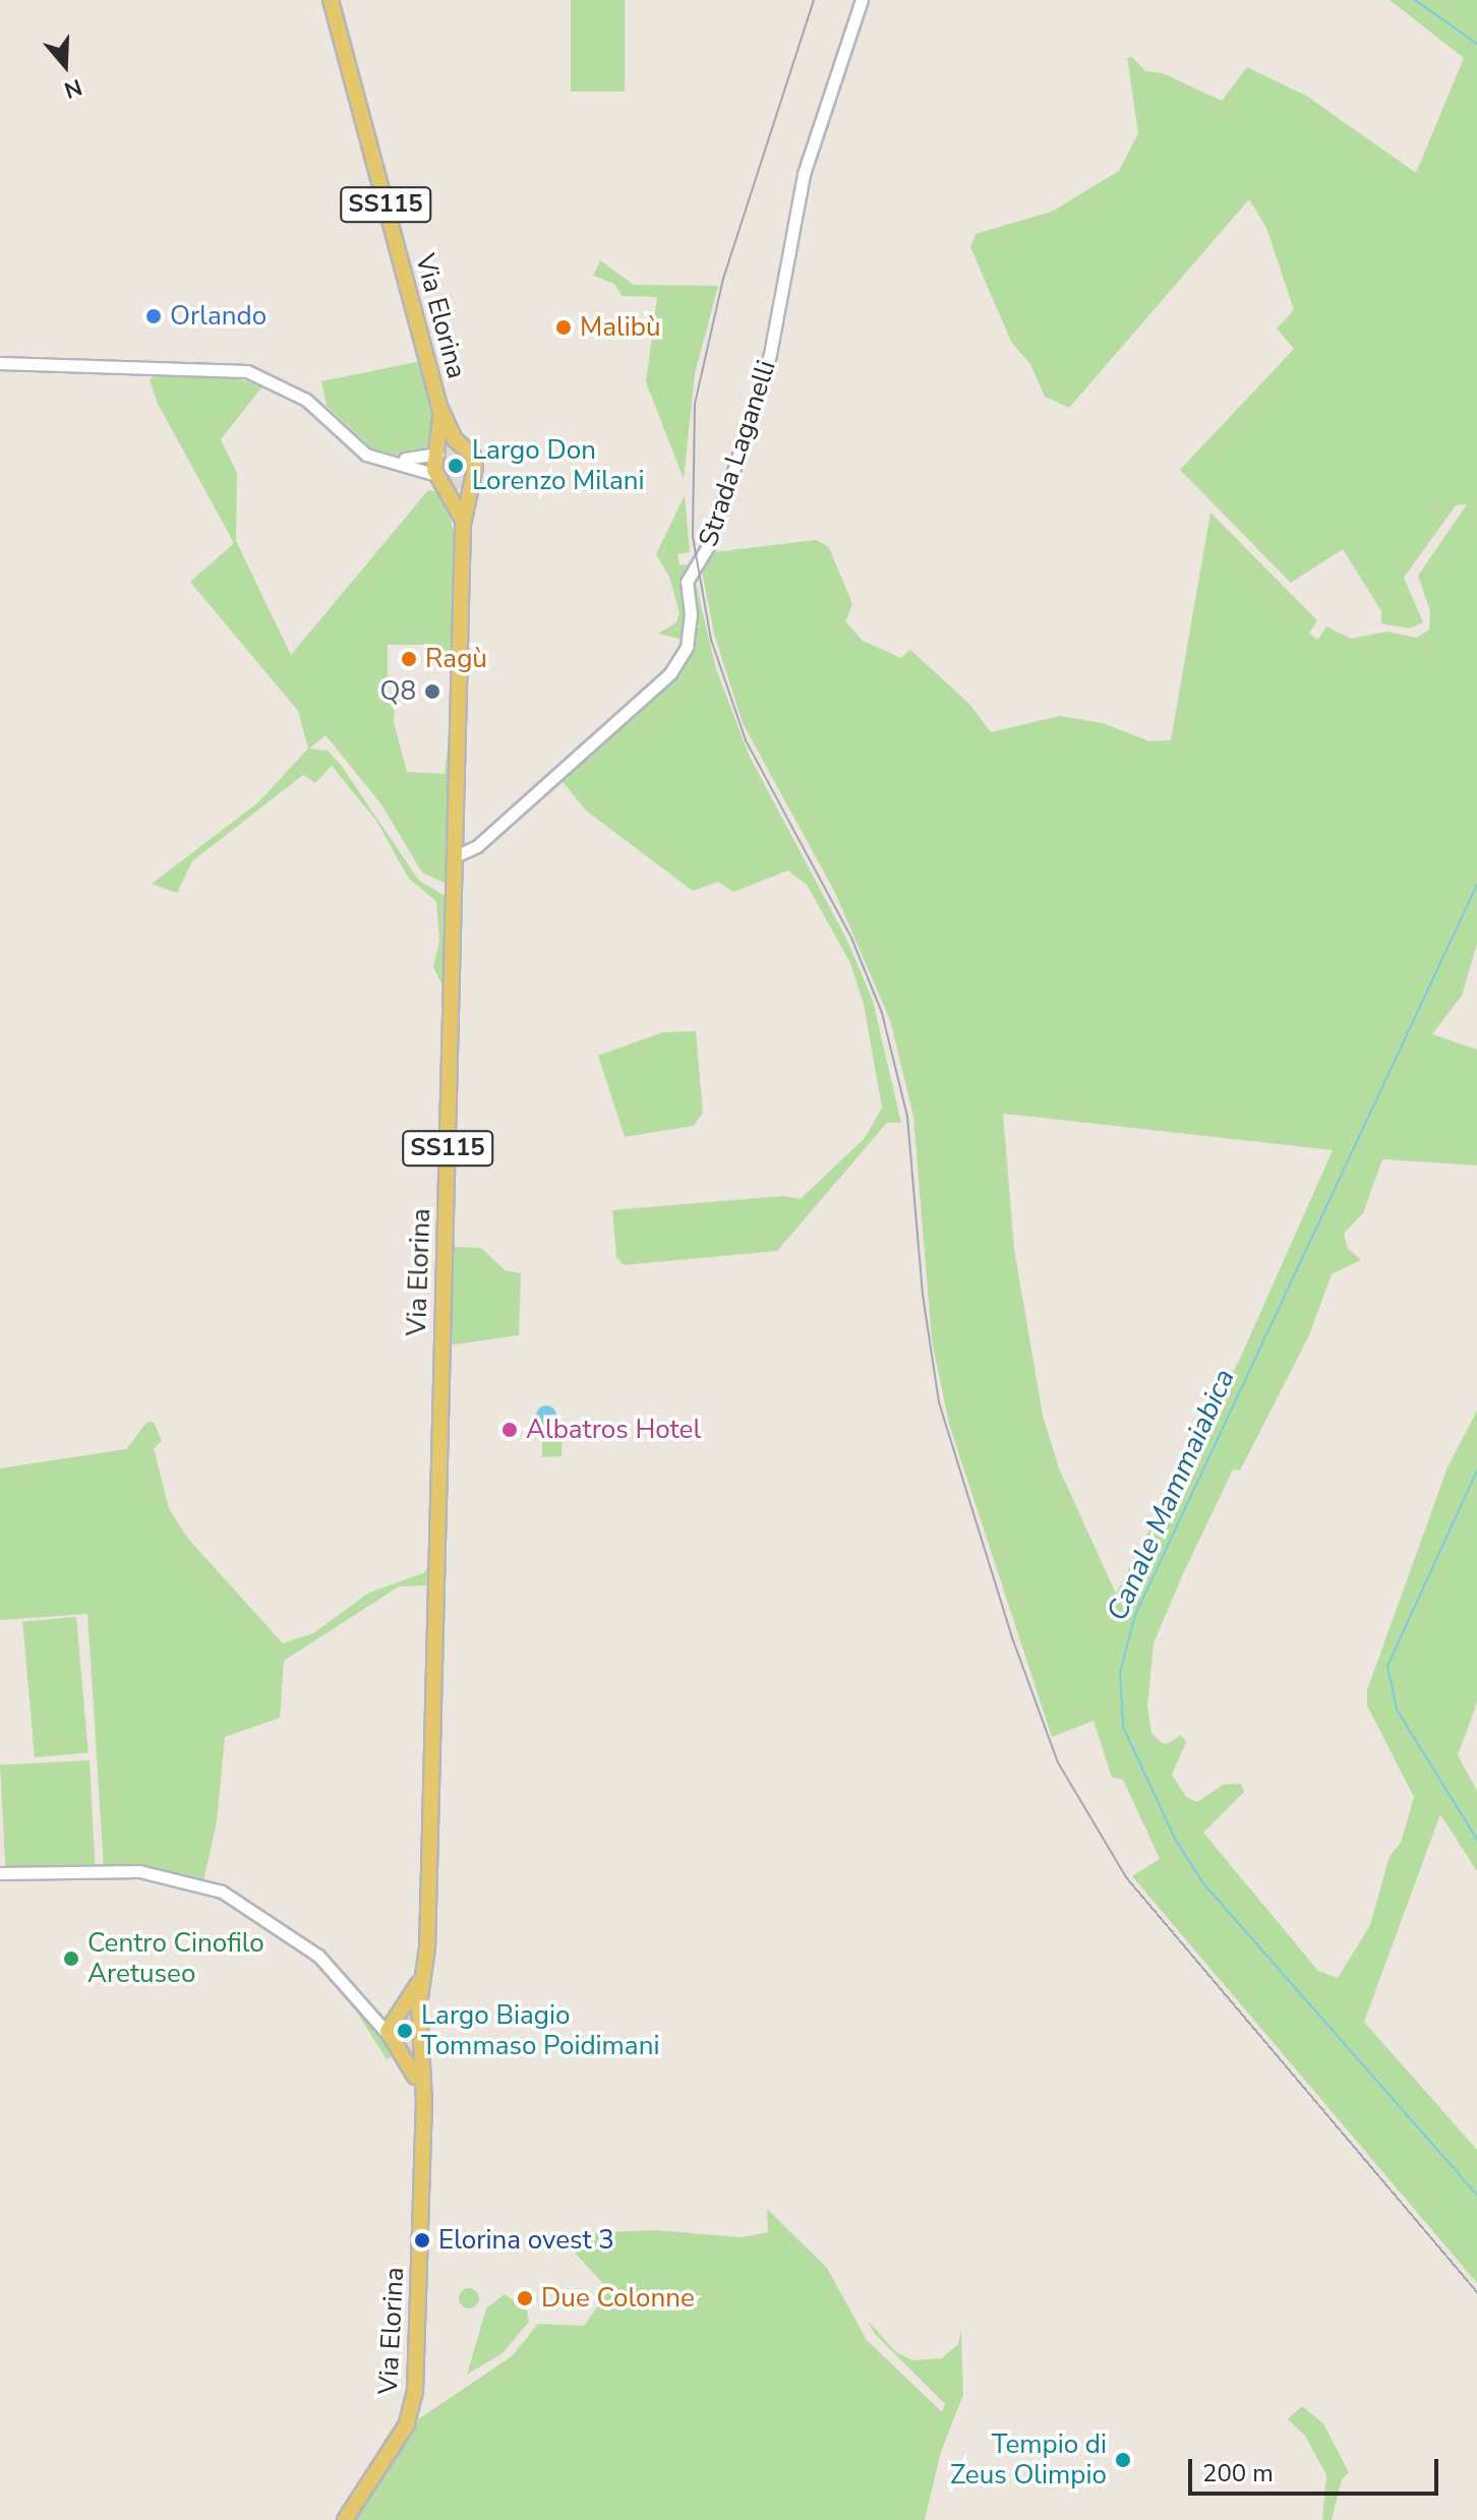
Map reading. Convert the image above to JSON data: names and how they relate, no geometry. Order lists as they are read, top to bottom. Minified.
{"streets":{"main road":["SS115","Via Elorina"],"street":["Strada Laganelli"]},"crossings":[["Via Elorina","Strada Laganelli"]],"water":["Canale Mammaiabica"],"places":["Orlando","Malibù","Largo Don Lorenzo Milani","Ragù","Q8","Albatros Hotel","Centro Cinofilo Aretuseo","Largo Biagio Tommaso Poidimani","Elorina ovest 3","Due Colonne","Tempio di Zeus Olimpio"],"scale_bar":"200 m","north":"bottom"}
